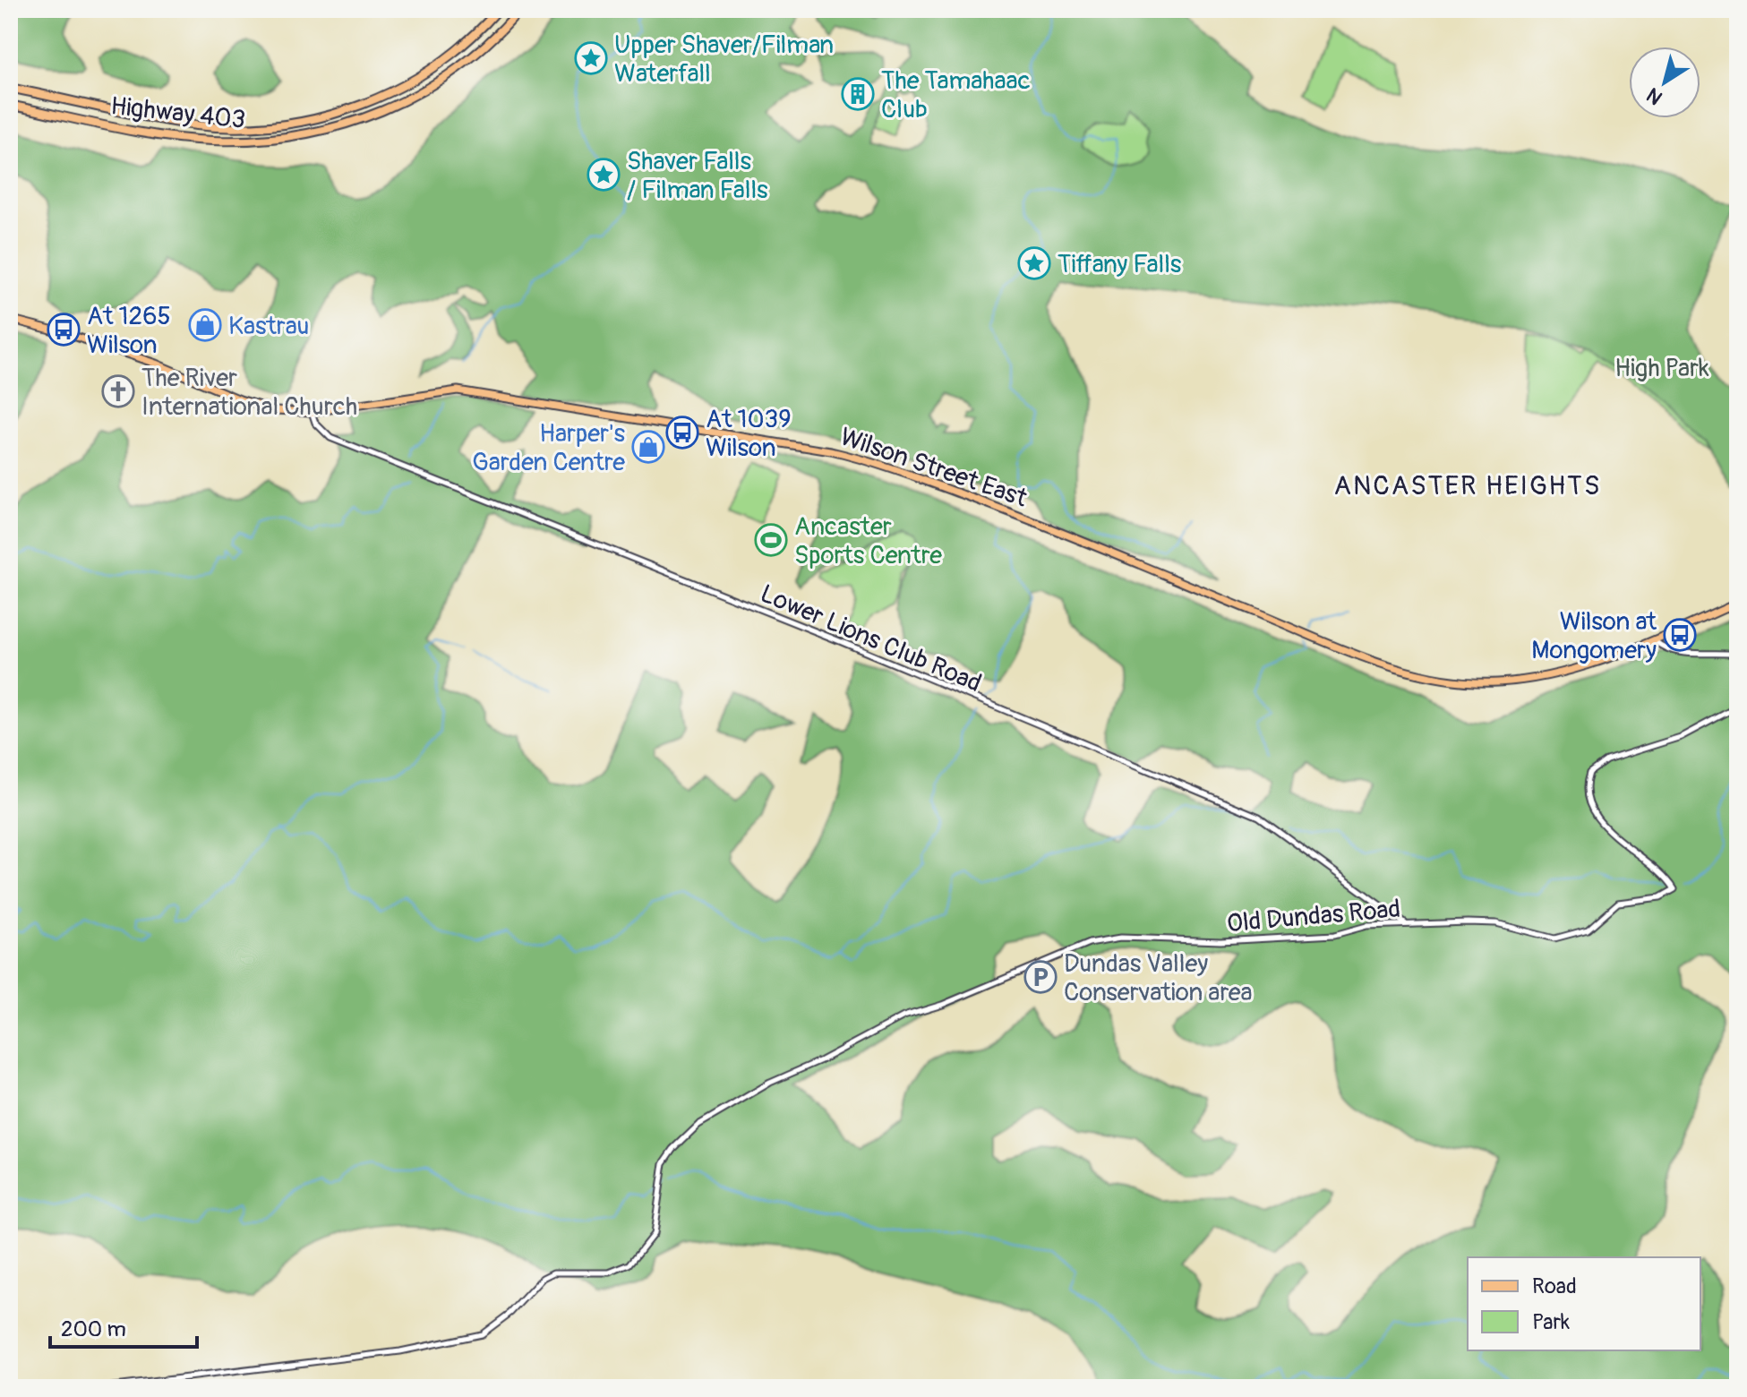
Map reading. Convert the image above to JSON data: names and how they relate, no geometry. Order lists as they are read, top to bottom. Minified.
{"streets":{"highway":["Highway 403"],"main road":["Wilson Street East"],"street":["Lower Lions Club Road","Old Dundas Road"]},"crossings":[["Wilson Street East","Lower Lions Club Road"],["Lower Lions Club Road","Old Dundas Road"]],"districts":["ANCASTER HEIGHTS"],"parks":["High Park"],"places":{"place":["Upper Shaver/Filman Waterfall","Shaver Falls / Filman Falls","Tiffany Falls"],"building":["The Tamahaac Club"],"shop":["Kastrau","Harper's Garden Centre"],"bus stop":["At 1265 Wilson","At 1039 Wilson","Wilson at Mongomery"],"church":["The River International Church"],"sports":["Ancaster Sports Centre"],"parking":["Dundas Valley Conservation area"]},"legend":["Road","Park"],"scale_bar":"200 m","north":"bottom left"}
